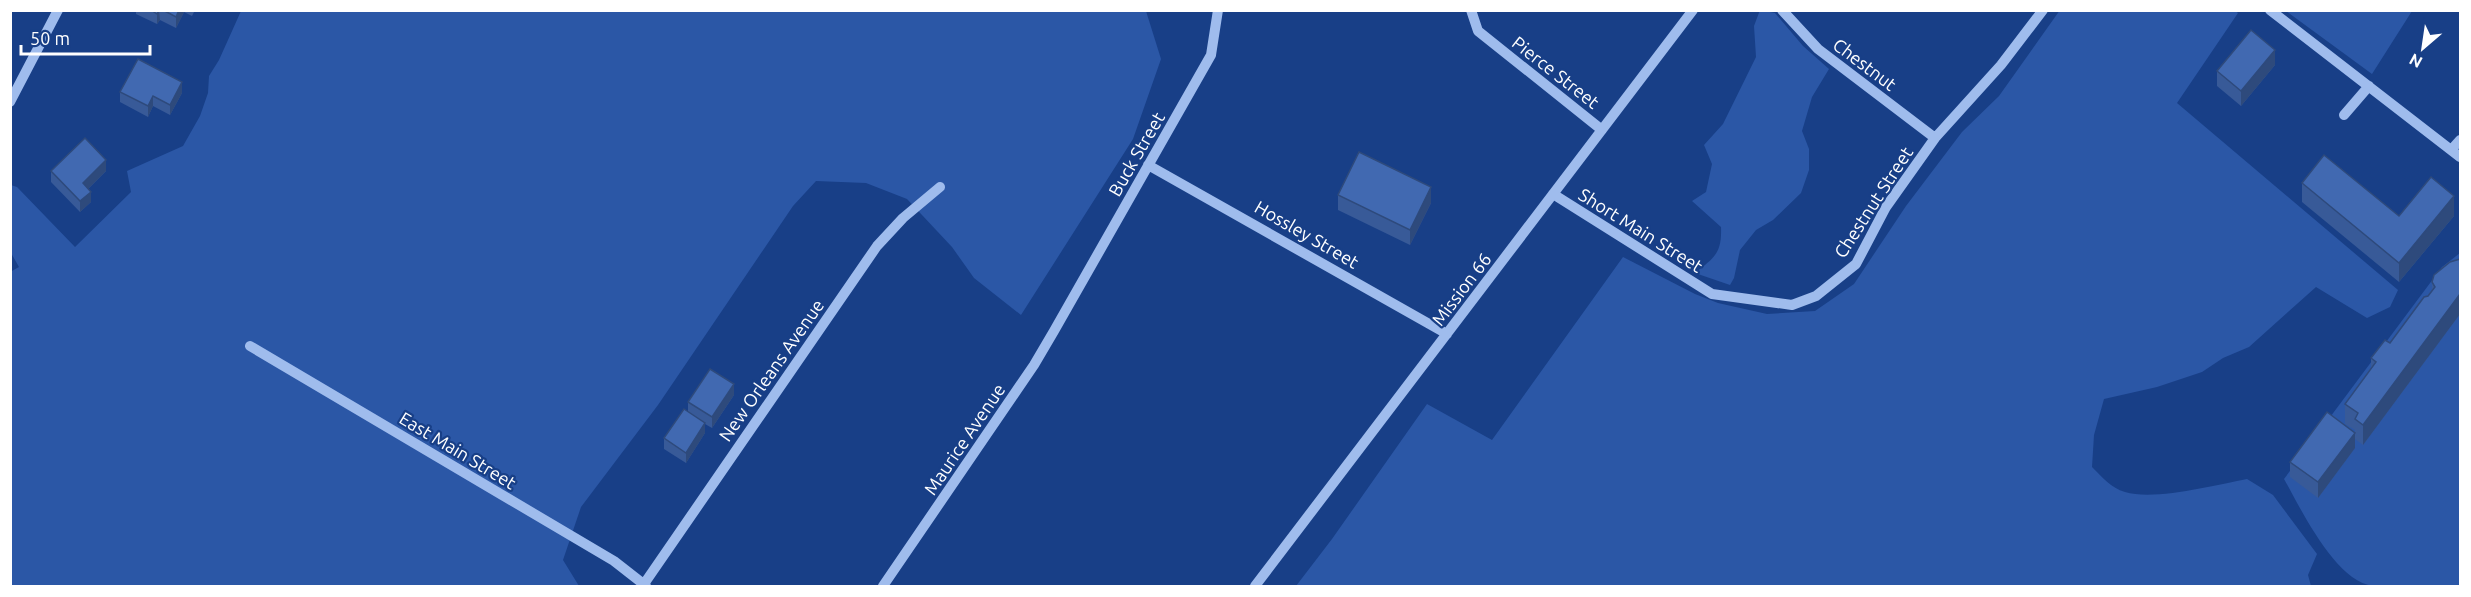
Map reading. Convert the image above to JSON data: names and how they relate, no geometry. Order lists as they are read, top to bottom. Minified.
{"streets":{"street":["Chestnut","Pierce Street","Buck Street","Chestnut Street","Short Main Street","Hossley Street","Mission 66","New Orleans Avenue","Maurice Avenue","East Main Street"]},"crossings":[["Chestnut","Chestnut Street"],["Pierce Street","Mission 66"],["Buck Street","Hossley Street"],["Buck Street","Maurice Avenue"],["Chestnut Street","Short Main Street"],["Short Main Street","Mission 66"],["Hossley Street","Mission 66"],["New Orleans Avenue","East Main Street"]],"scale_bar":"50 m","north":"bottom left"}
